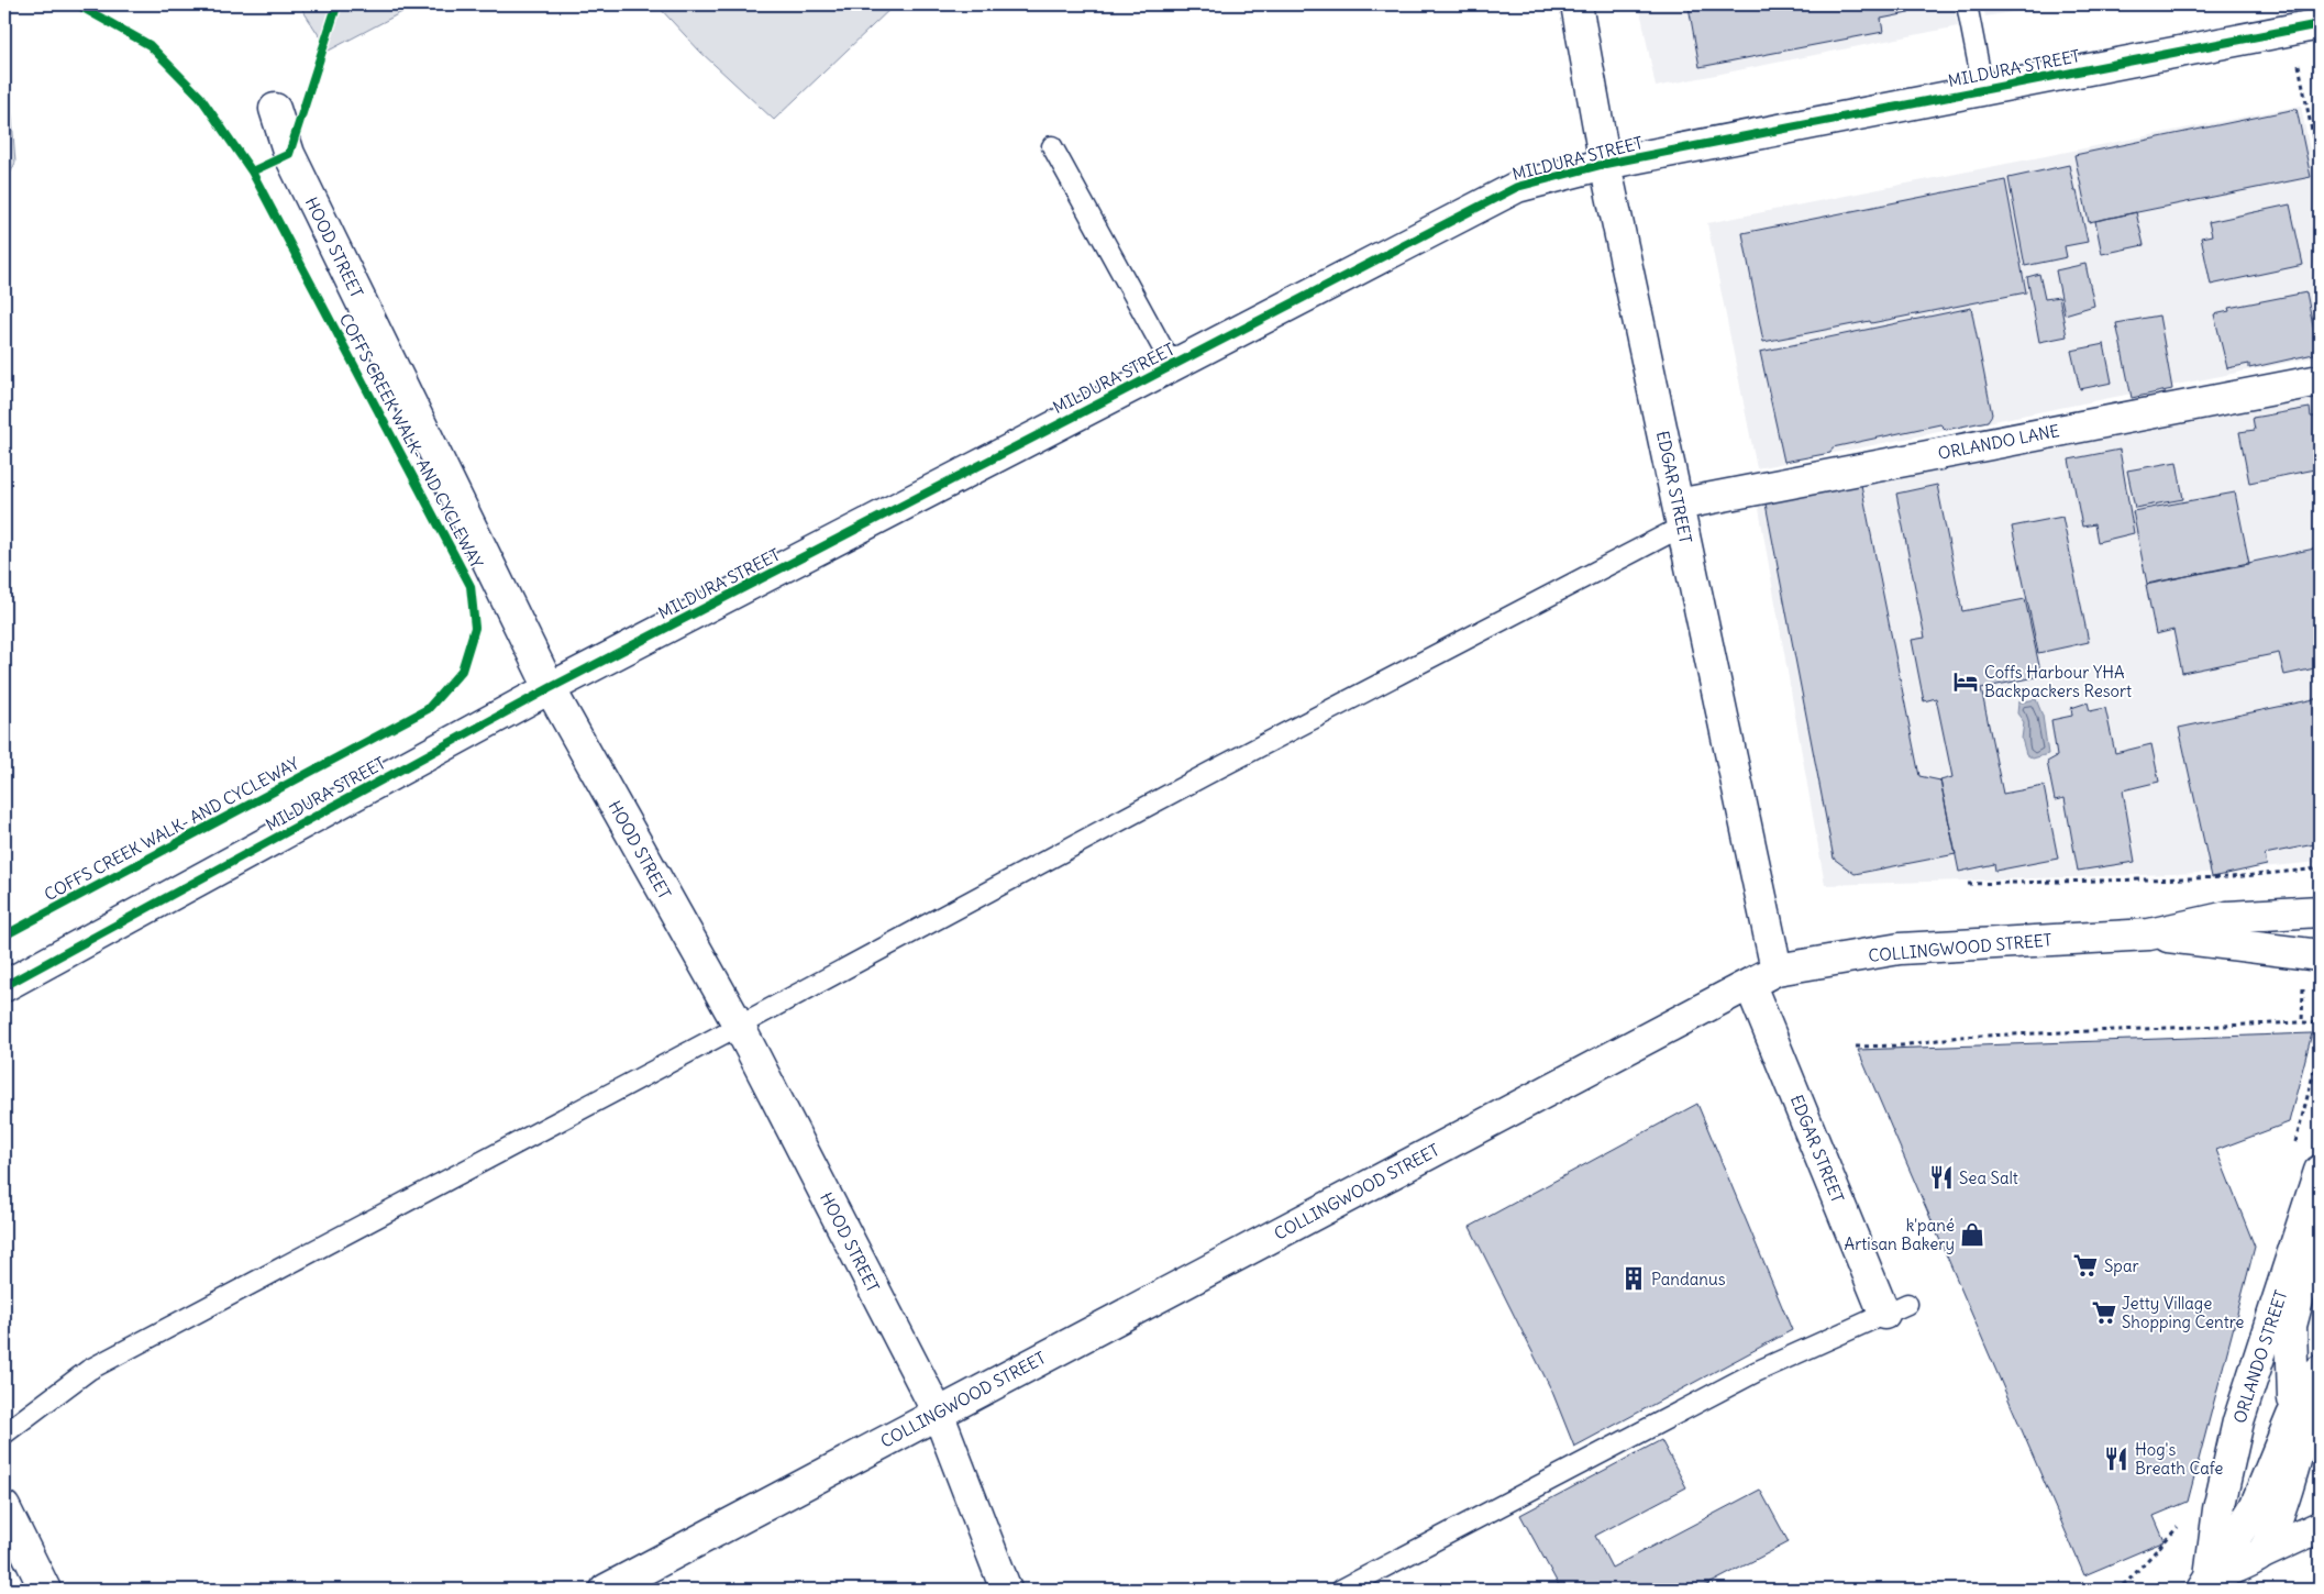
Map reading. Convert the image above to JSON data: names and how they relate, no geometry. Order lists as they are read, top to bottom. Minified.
{"streets":{"street":["MILDURA STREET","HOOD STREET","ORLANDO LANE","EDGAR STREET","COLLINGWOOD STREET","ORLANDO STREET"],"cycle path":["COFFS CREEK WALK- AND CYCLEWAY"]},"crossings":[["MILDURA STREET","HOOD STREET"],["MILDURA STREET","EDGAR STREET"],["HOOD STREET","COLLINGWOOD STREET"],["ORLANDO LANE","EDGAR STREET"],["EDGAR STREET","COLLINGWOOD STREET"]],"places":{"hotel":["Coffs Harbour YHA Backpackers Resort"],"restaurant":["Sea Salt","Hog's Breath Cafe"],"shop":["k'pané Artisan Bakery"],"supermarket":["Spar","Jetty Village Shopping Centre"],"building":["Pandanus"]}}
